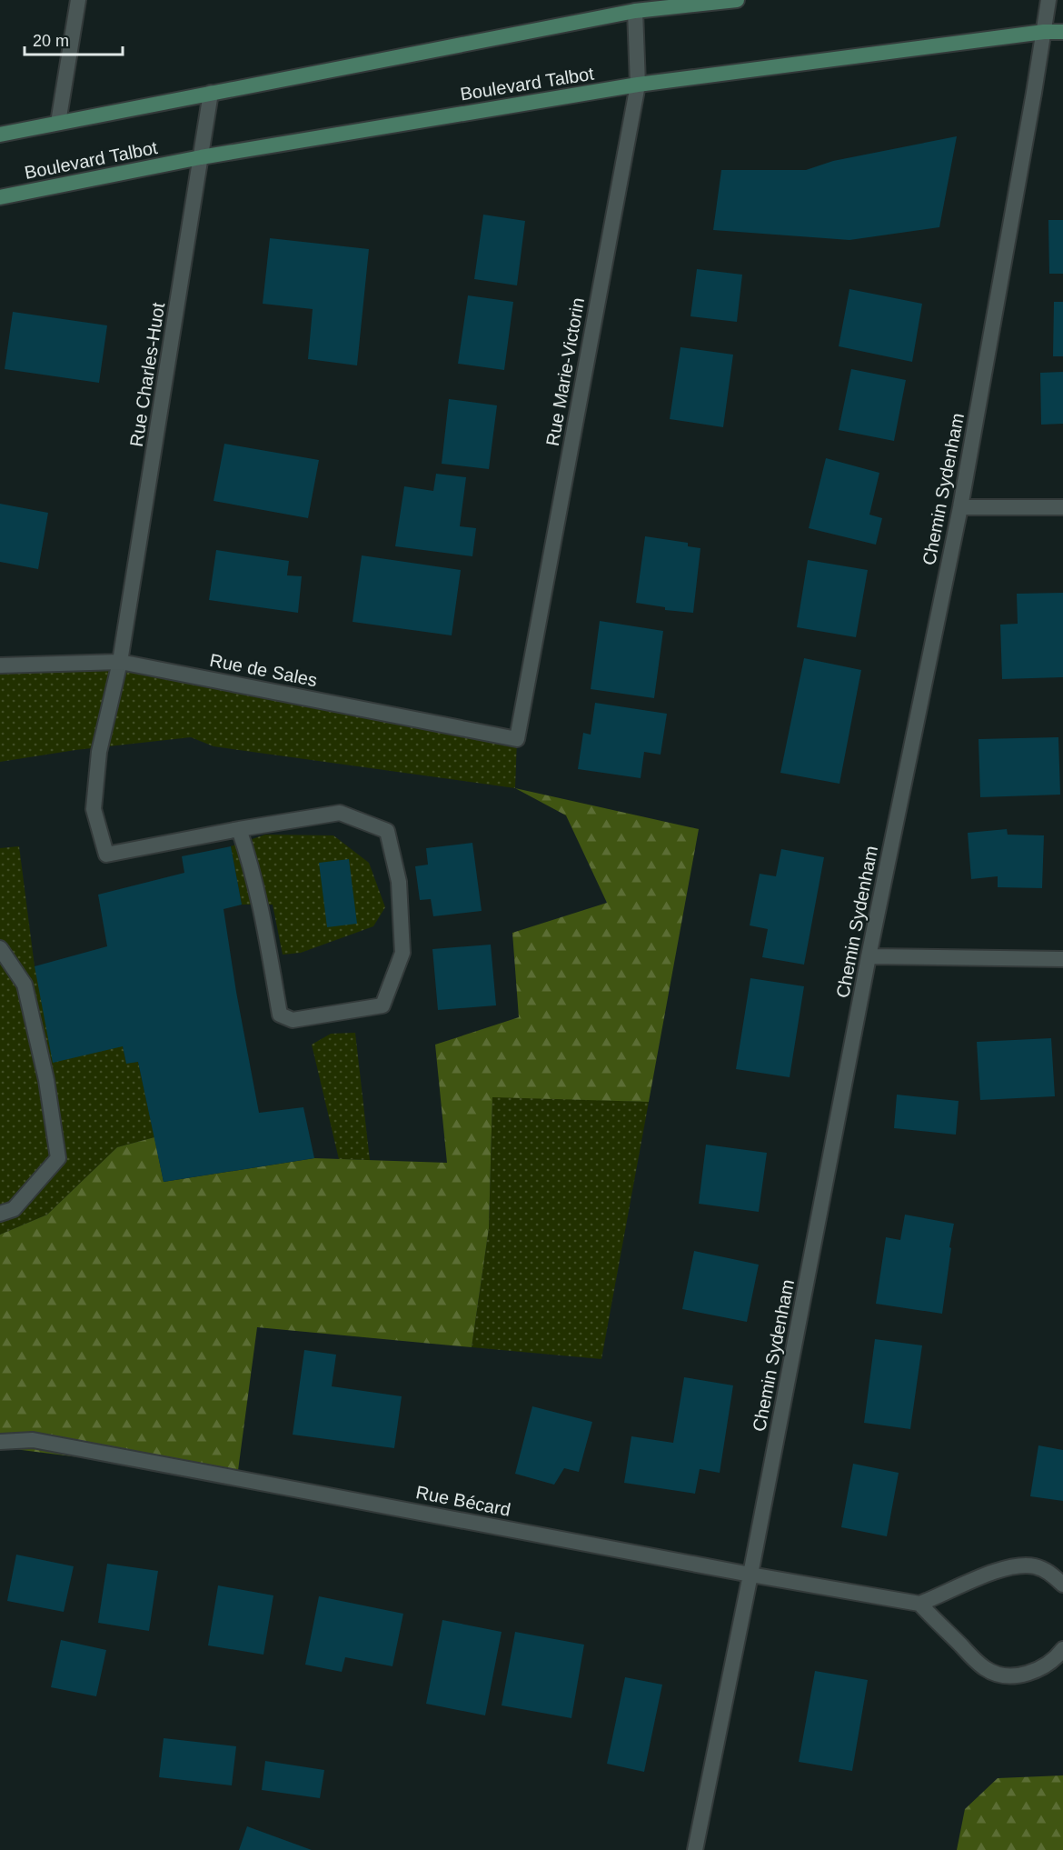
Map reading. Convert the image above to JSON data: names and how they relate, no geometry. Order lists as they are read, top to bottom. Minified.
{"streets":{"main road":["Boulevard Talbot"],"street":["Rue Marie-Victorin","Rue Charles-Huot","Chemin Sydenham","Rue de Sales","Rue Bécard"]},"crossings":[["Boulevard Talbot","Rue Marie-Victorin"],["Boulevard Talbot","Rue Charles-Huot"],["Boulevard Talbot","Chemin Sydenham"],["Rue Marie-Victorin","Rue de Sales"],["Rue Charles-Huot","Rue de Sales"],["Chemin Sydenham","Rue Bécard"]],"scale_bar":"20 m"}
